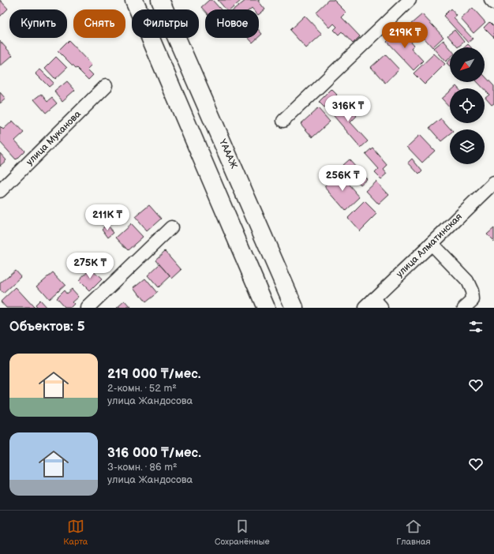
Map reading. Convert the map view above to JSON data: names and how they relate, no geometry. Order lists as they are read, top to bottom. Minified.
{"streets":{"highway":["ҮАААЖ"],"street":["улица Муканова","улица Алматинская"]},"north":"bottom left","page":{"chip":["Купить","Снять","Фильтры","Новое"],"price":["219K ₸","316K ₸","256K ₸","211K ₸","275K ₸"],"heading":"Объектов: 5","list":[{"name":"219 000 ₸/мес.","note":"2-комн. · 52 m² · улица Жандосова"},{"name":"316 000 ₸/мес.","note":"3-комн. · 86 m² · улица Жандосова"}],"tabs":["Карта","Сохранённые","Главная"]}}
